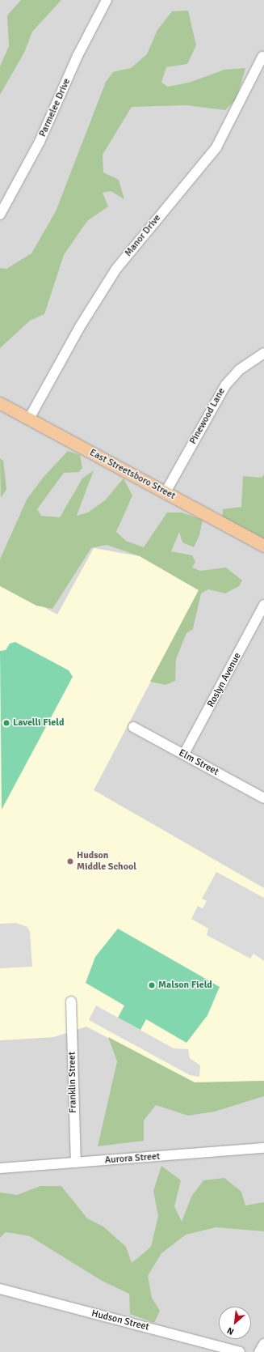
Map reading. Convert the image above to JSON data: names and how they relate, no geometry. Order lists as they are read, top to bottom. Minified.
{"streets":{"main road":["East Streetsboro Street"],"street":["Parmelee Drive","Manor Drive","Pinewood Lane","Roslyn Avenue","Elm Street","Franklin Street","Aurora Street","Hudson Street"]},"crossings":[["Manor Drive","East Streetsboro Street"],["Pinewood Lane","East Streetsboro Street"],["Roslyn Avenue","Elm Street"],["Franklin Street","Aurora Street"]],"places":["Lavelli Field","Hudson Middle School","Malson Field"],"north":"bottom left"}
